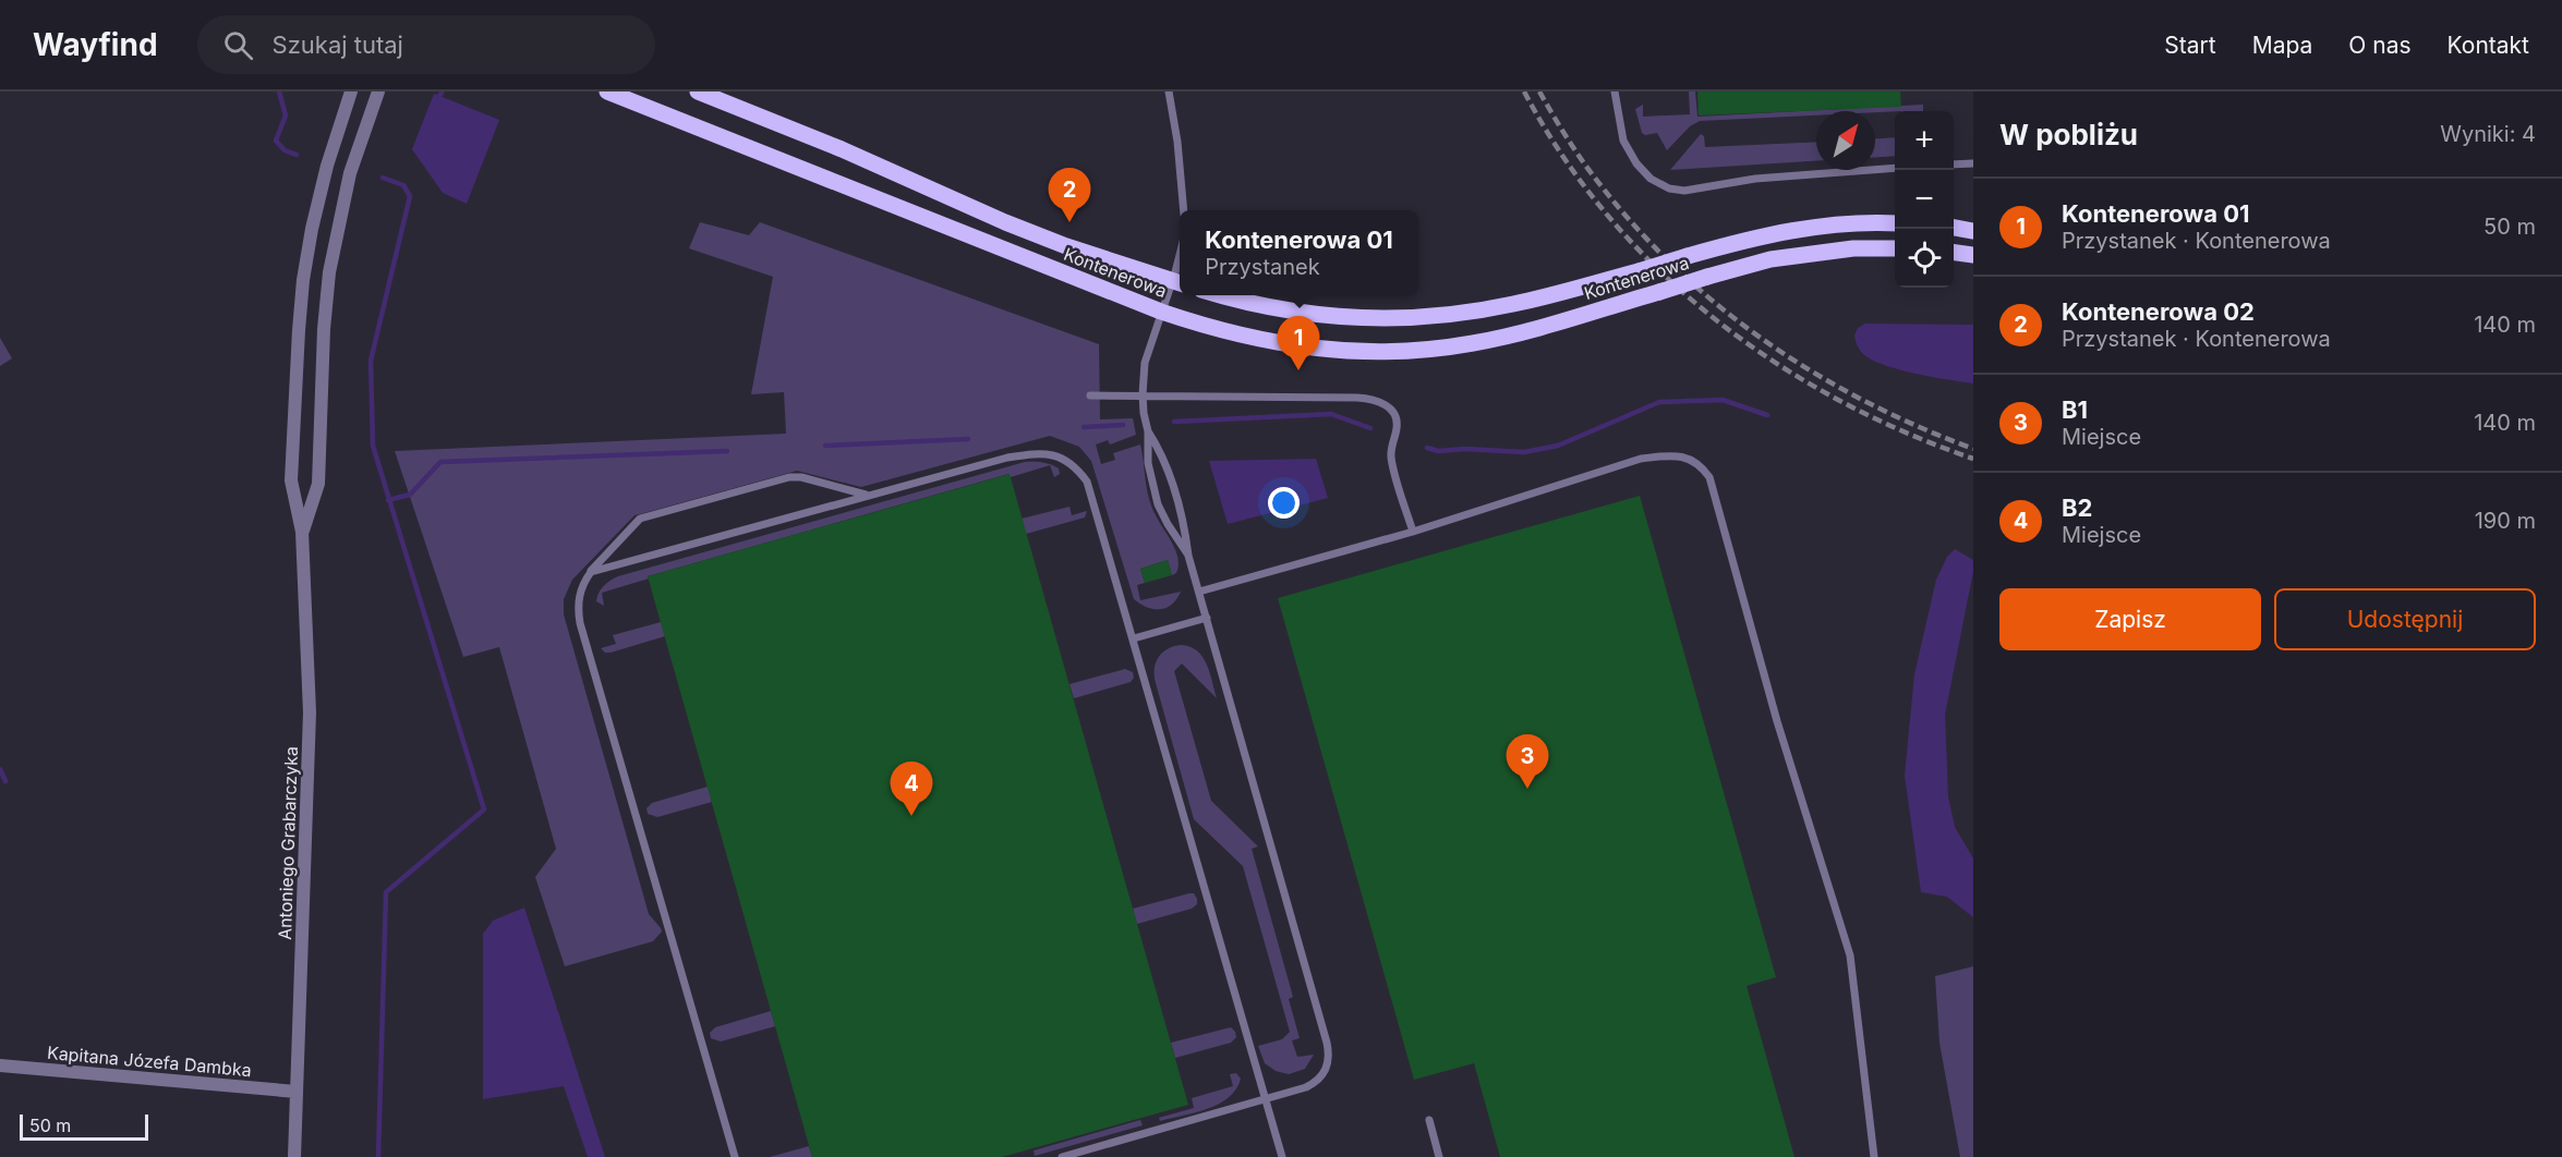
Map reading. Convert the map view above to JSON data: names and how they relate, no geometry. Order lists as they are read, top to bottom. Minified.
{"streets":{"main road":["Kontenerowa"],"street":["Antoniego Grabarczyka","Kapitana Józefa Dambka"]},"crossings":[["Antoniego Grabarczyka","Kapitana Józefa Dambka"]],"scale_bar":"50 m","north":"top right","page":{"header":"Wayfind","search":"Szukaj tutaj","nav":["Start","Mapa","O nas","Kontakt"],"heading":["W pobliżu","Wyniki: 4"],"map_buttons":["+","−"],"pins":["2","1","3","4"],"list":[{"mark":"1","name":"Kontenerowa 01","note":"Przystanek · Kontenerowa","value":"50 m"},{"mark":"2","name":"Kontenerowa 02","note":"Przystanek · Kontenerowa","value":"140 m"},{"mark":"3","name":"B1","note":"Miejsce","value":"140 m"},{"mark":"4","name":"B2","note":"Miejsce","value":"190 m"}],"popup":["Kontenerowa 01","Przystanek"],"buttons":["Zapisz","Udostępnij"],"scale":"50 m"}}
